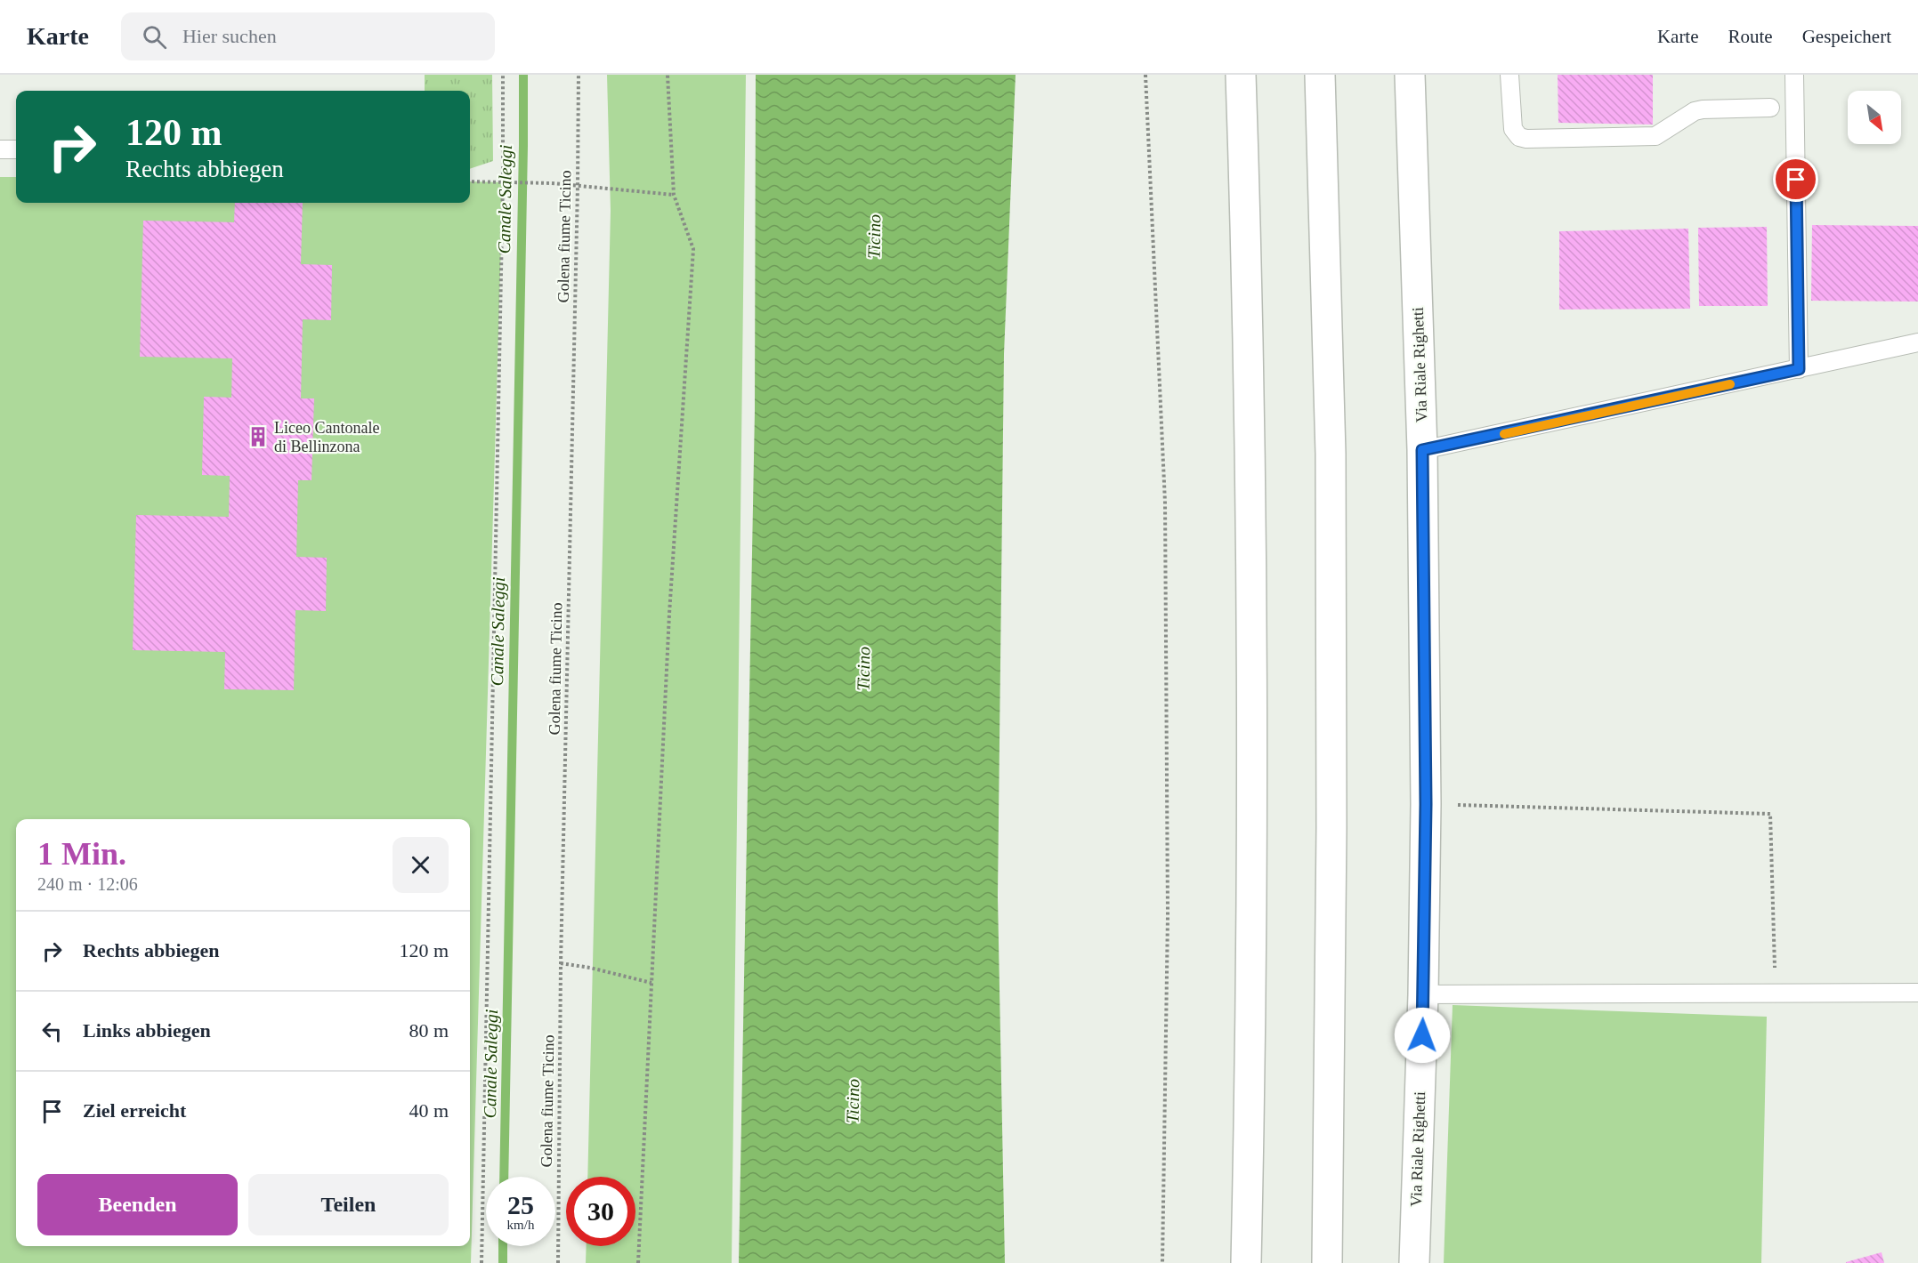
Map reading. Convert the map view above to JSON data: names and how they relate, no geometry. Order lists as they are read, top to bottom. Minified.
{"streets":{"main road":["Via Riale Righetti"],"path":["Golena fiume Ticino"]},"water":["Canale Saleggi","Ticino"],"places":{"building":["Liceo Cantonale di Bellinzona"]},"north":"bottom right","page":{"header":"Karte","search":"Hier suchen","nav":["Karte","Route","Gespeichert"],"turn":["120 m","Rechts abbiegen"],"heading":["1 Min.","240 m · 12:06"],"list":[{"name":"Rechts abbiegen","value":"120 m"},{"name":"Links abbiegen","value":"80 m"},{"name":"Ziel erreicht","value":"40 m"}],"buttons":["Beenden","Teilen"],"speed":"25 km/h","limit":"30"}}
